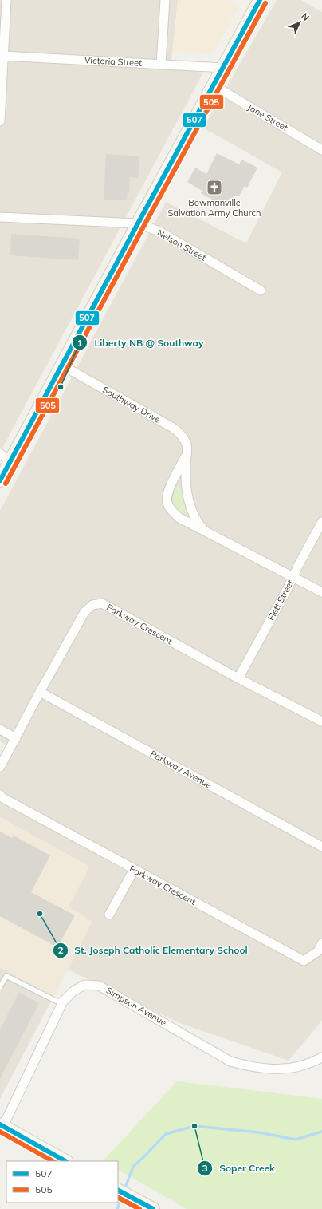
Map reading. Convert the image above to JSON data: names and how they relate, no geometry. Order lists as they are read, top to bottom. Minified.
{"streets":{"street":["Victoria Street","Jane Street","Nelson Street","Southway Drive","Flett Street","Parkway Crescent","Parkway Avenue","Simpson Avenue"]},"crossings":[["Southway Drive","Flett Street"],["Flett Street","Parkway Crescent"],["Parkway Crescent","Parkway Avenue"]],"places":{"church":["Bowmanville Salvation Army Church"],"other":["Liberty NB @ Southway","St. Joseph Catholic Elementary School","Soper Creek"]},"lines":["transit line 507","transit line 505"],"legend":["507","505"],"north":"top right"}
